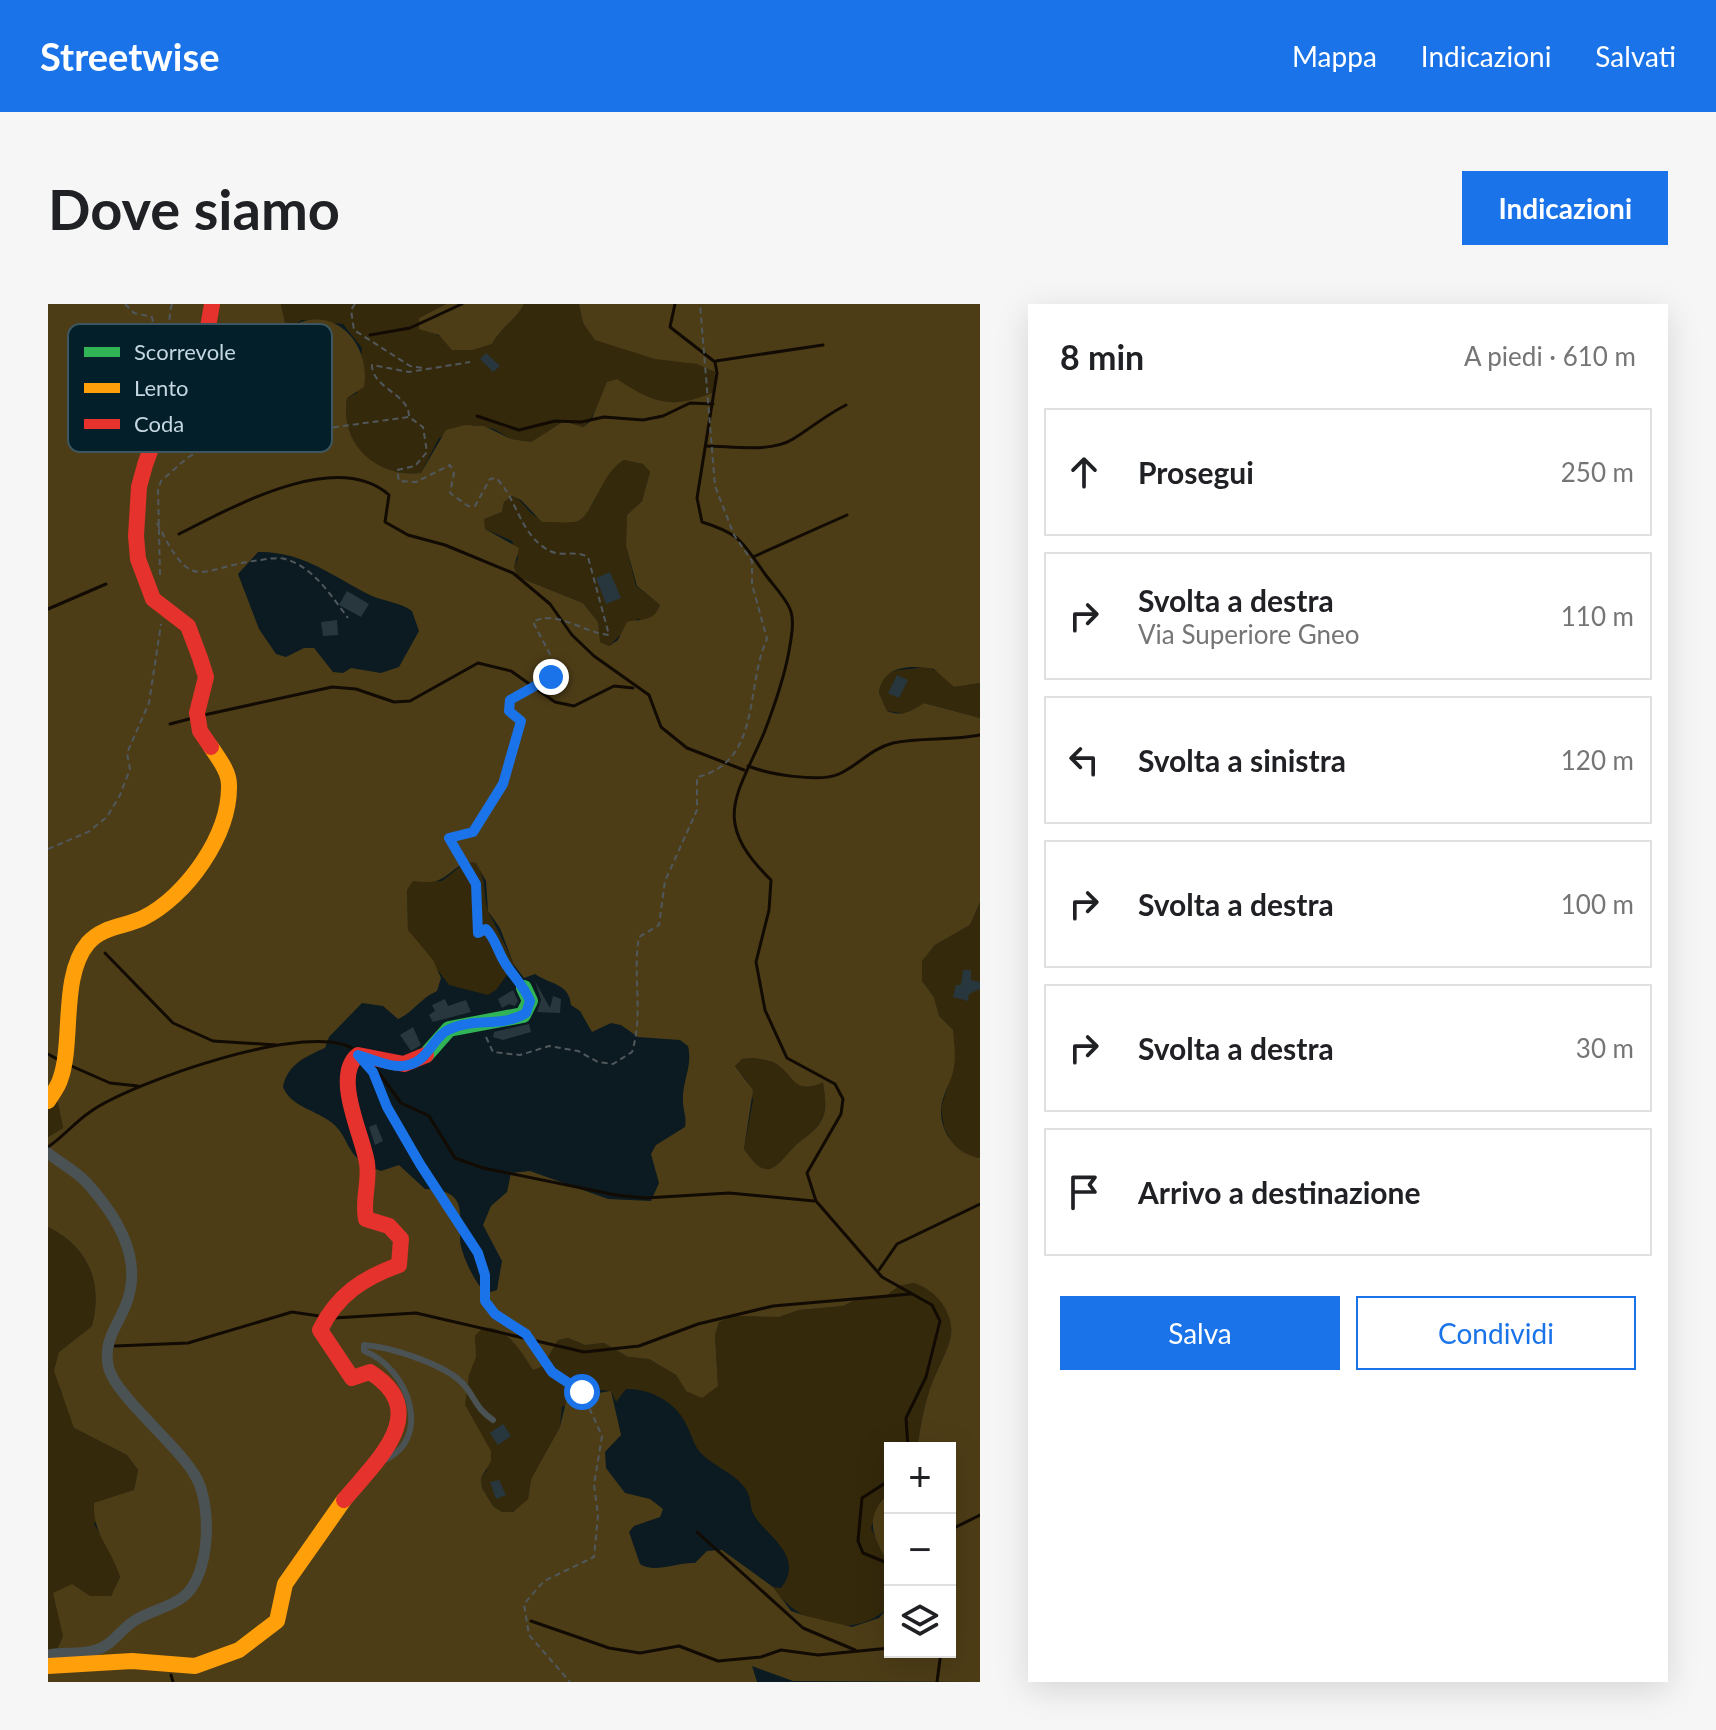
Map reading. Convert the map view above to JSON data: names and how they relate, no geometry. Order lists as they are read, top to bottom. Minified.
{"legend":["Scorrevole","Lento","Coda"],"page":{"header":"Streetwise","nav":["Mappa","Indicazioni","Salvati"],"buttons":["Indicazioni",["Salva","Condividi"]],"title":"Dove siamo","heading":["8 min","A piedi · 610 m"],"list":[["Prosegui","250 m"],["Svolta a destra","Via Superiore Gneo","110 m"],["Svolta a sinistra","120 m"],["Svolta a destra","100 m"],["Svolta a destra","30 m"],"Arrivo a destinazione"],"map_buttons":["+","−"]}}
